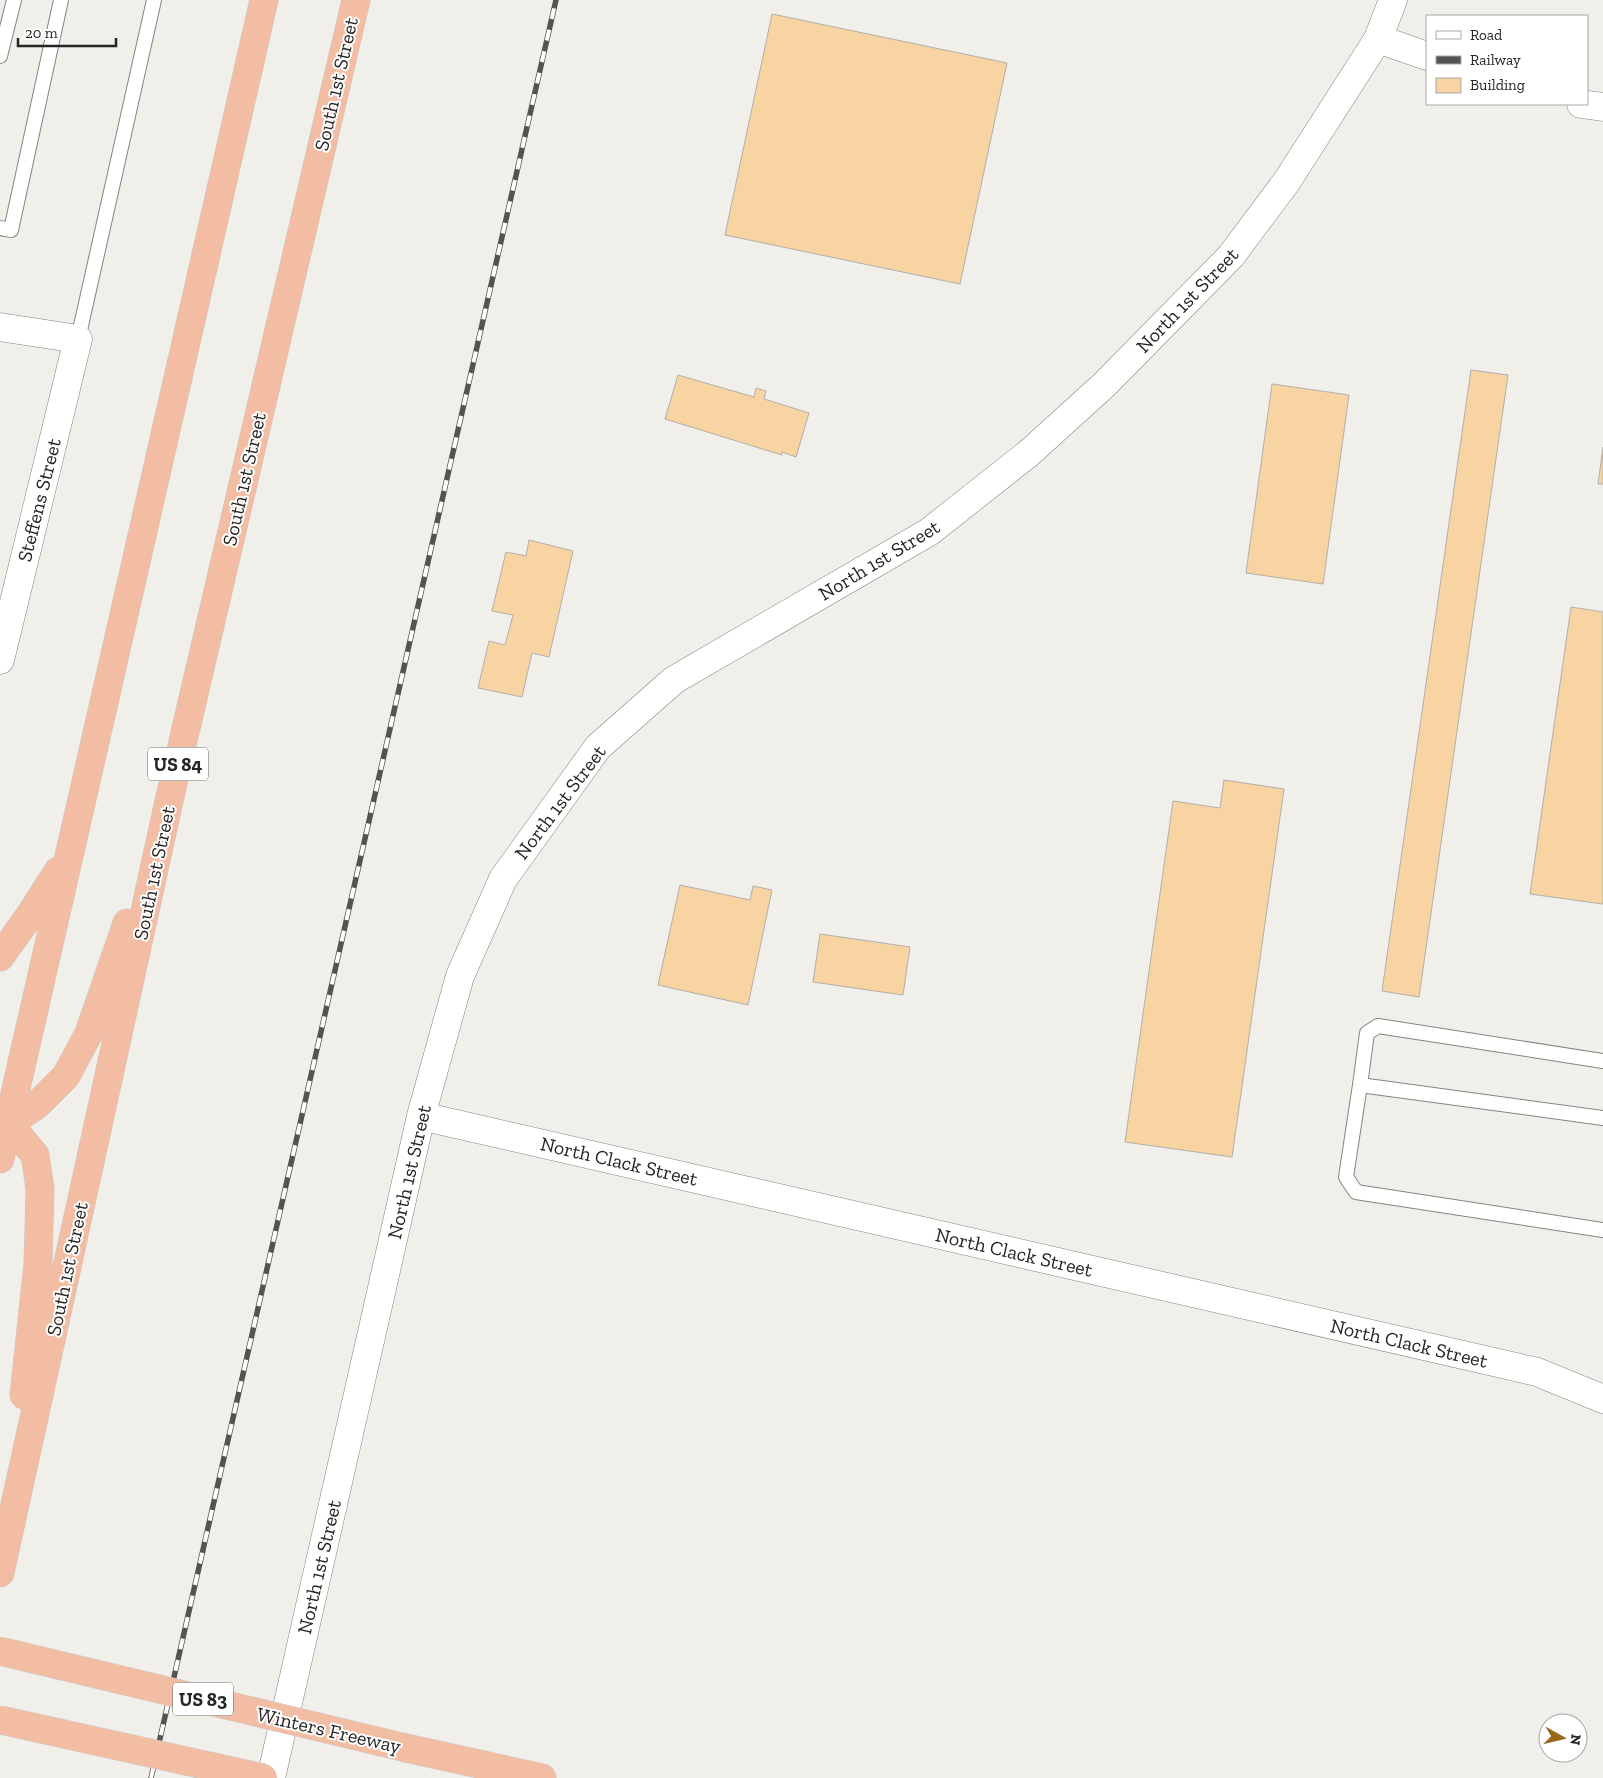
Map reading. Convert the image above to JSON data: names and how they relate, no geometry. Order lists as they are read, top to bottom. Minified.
{"streets":{"highway":["South 1st Street","US 84","US 83","Winters Freeway"],"street":["North 1st Street","Steffens Street","North Clack Street"]},"crossings":[["North 1st Street","North Clack Street"]],"legend":["Road","Railway","Building"],"scale_bar":"20 m","north":"right"}
